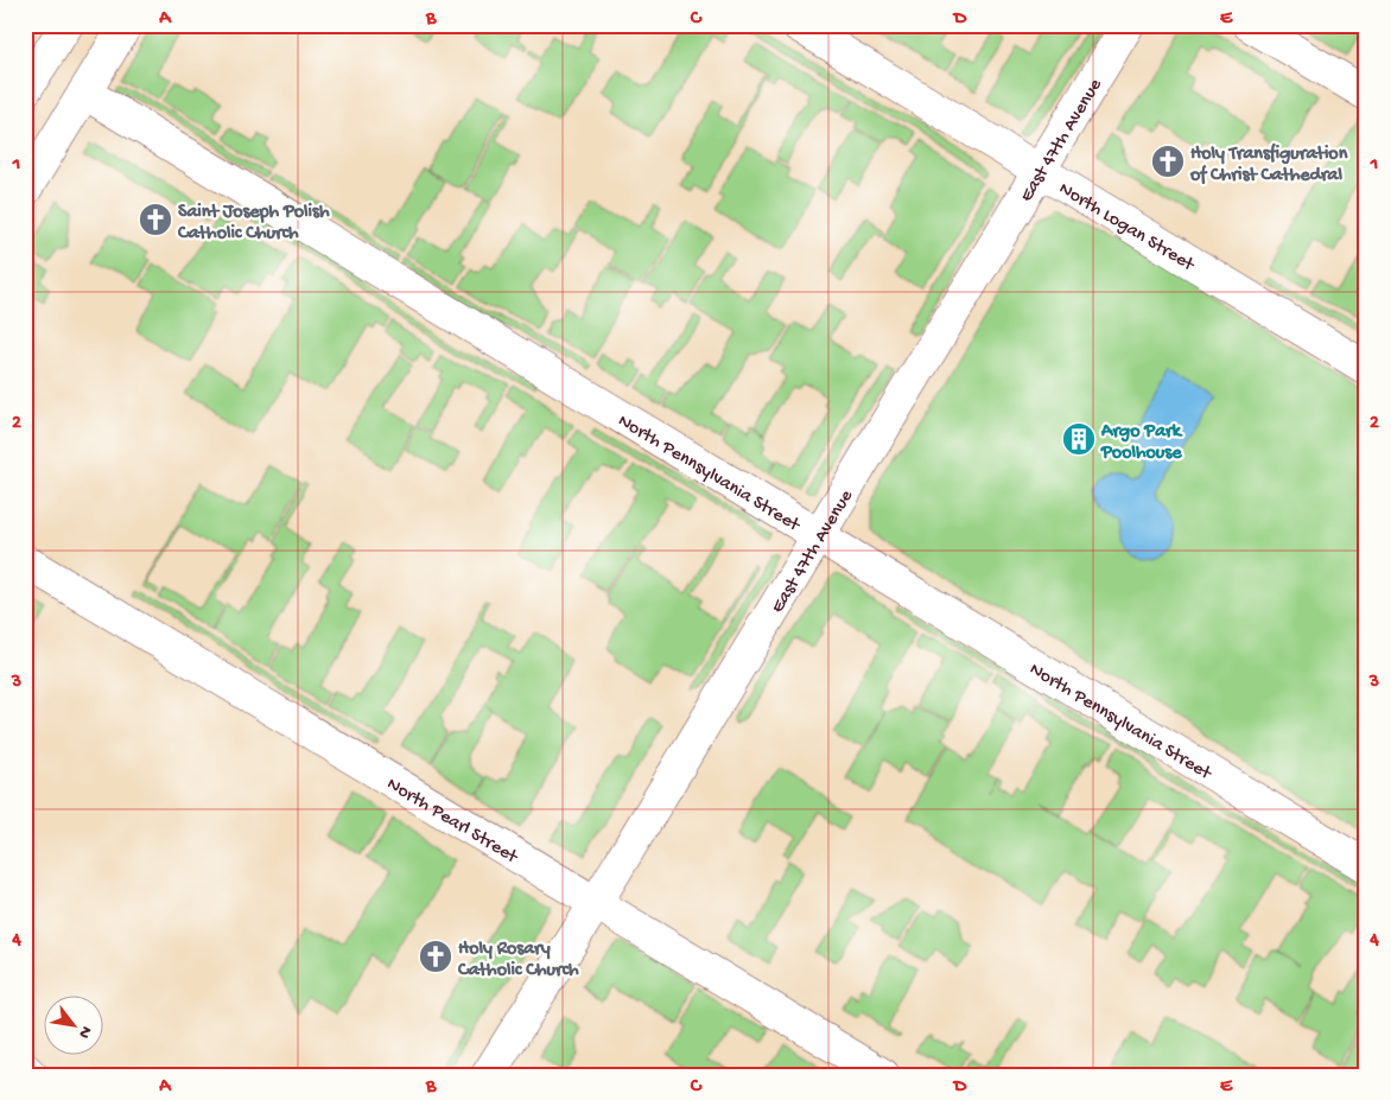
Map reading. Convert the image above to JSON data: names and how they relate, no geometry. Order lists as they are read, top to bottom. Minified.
{"streets":{"main road":["East 47th Avenue","North Logan Street","North Pennsylvania Street","North Pearl Street"]},"crossings":[["East 47th Avenue","North Logan Street"],["East 47th Avenue","North Pennsylvania Street"],["East 47th Avenue","North Pearl Street"]],"places":{"church":["Holy Transfiguration of Christ Cathedral","Saint Joseph Polish Catholic Church","Holy Rosary Catholic Church"],"building":["Argo Park Poolhouse"]},"north":"bottom right","grid":{"columns":["A","B","C","D","E"],"rows":["1","2","3","4"]}}
